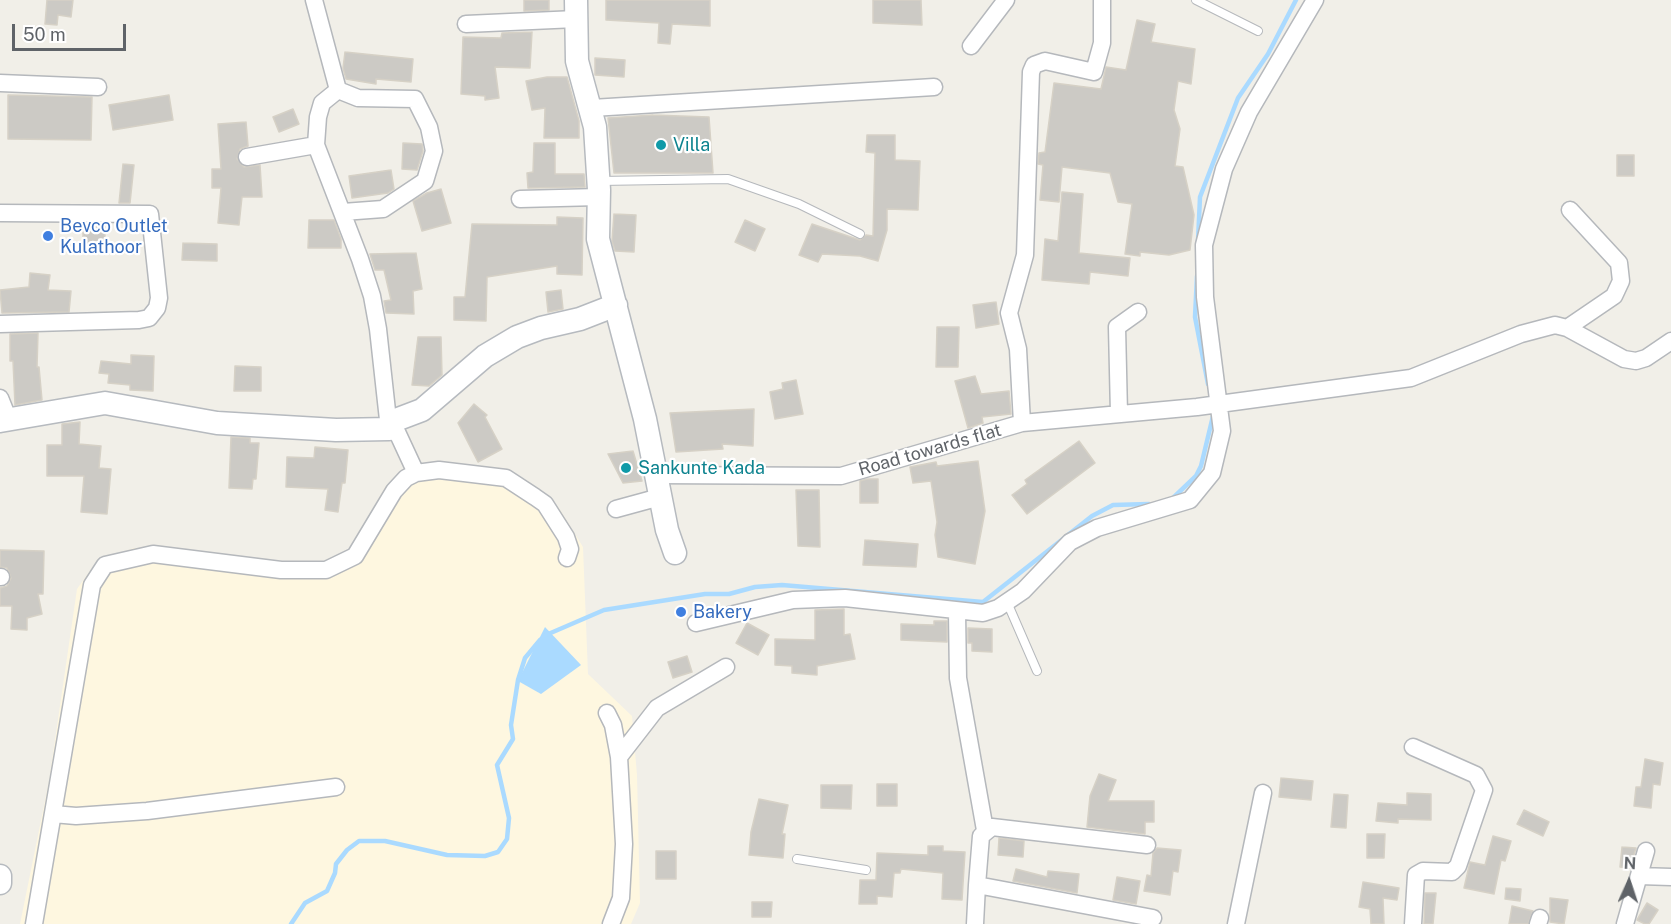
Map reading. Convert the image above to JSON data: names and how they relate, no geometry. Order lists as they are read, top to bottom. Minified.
{"streets":{"street":["Road towards flat"]},"places":["Villa","Bevco Outlet Kulathoor","Sankunte Kada","Bakery"],"scale_bar":"50 m","north":"top"}
